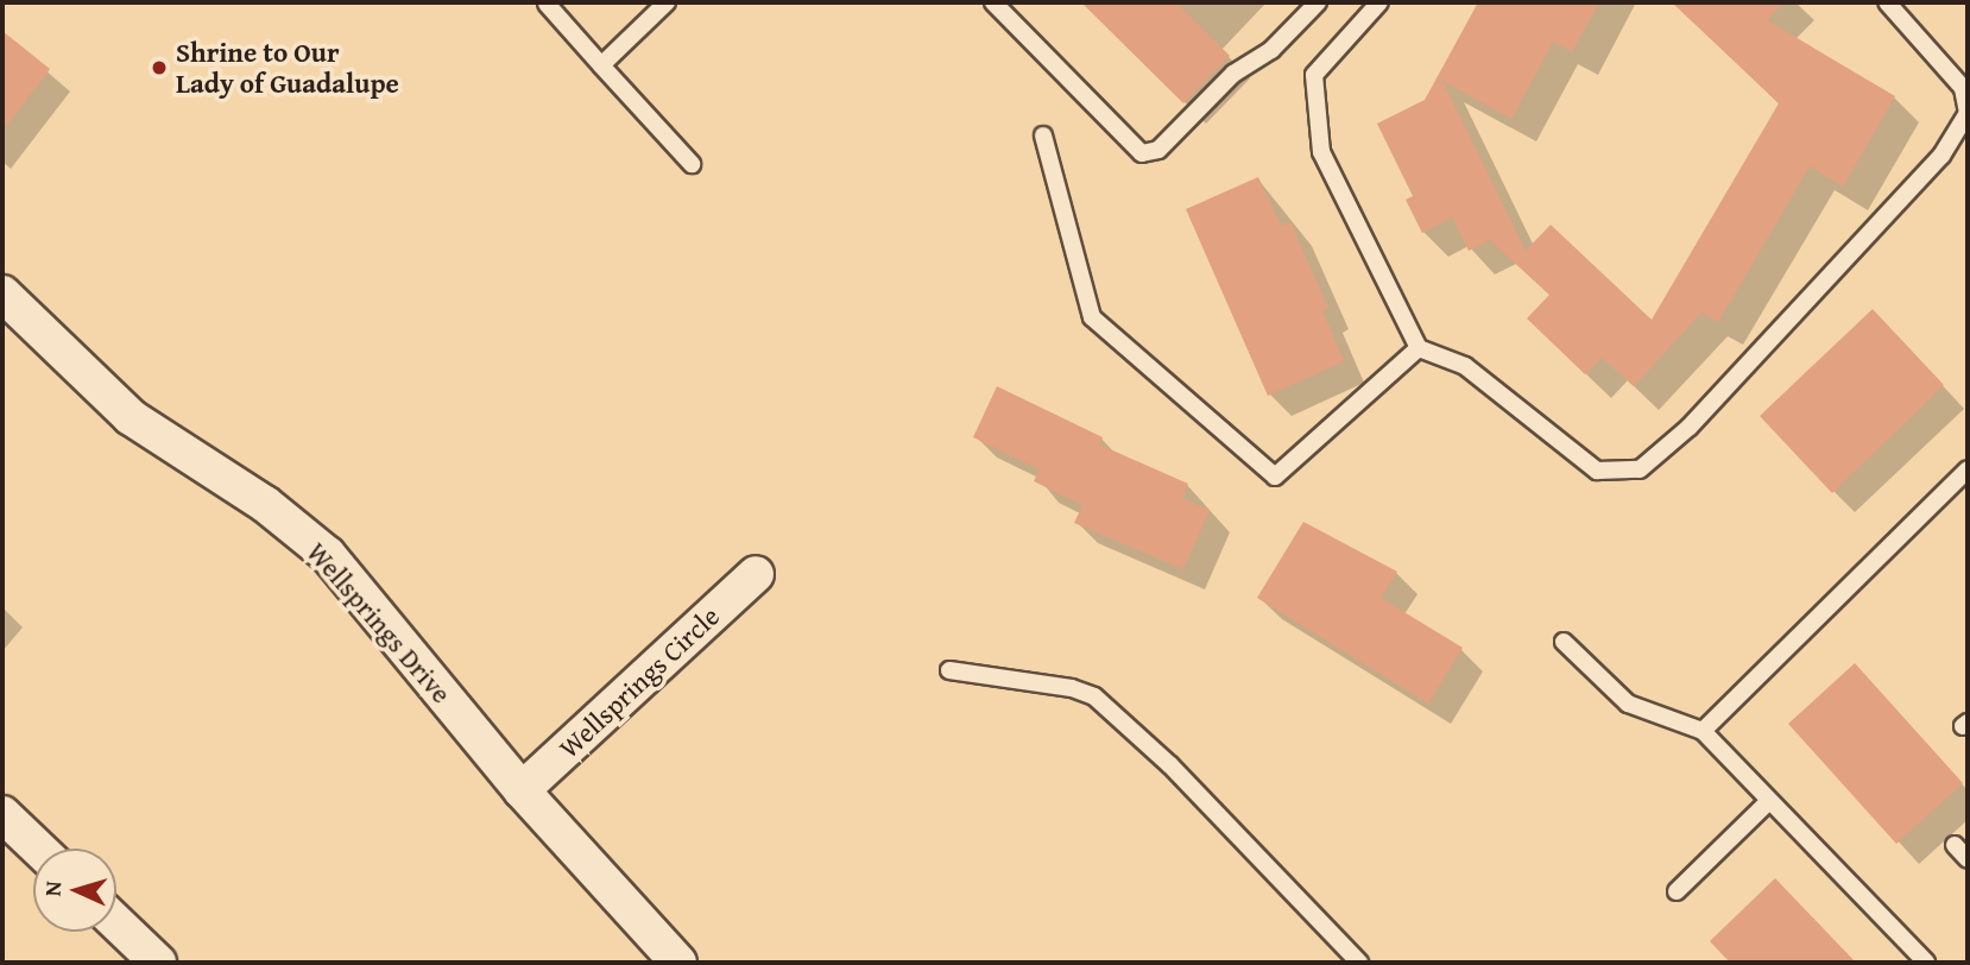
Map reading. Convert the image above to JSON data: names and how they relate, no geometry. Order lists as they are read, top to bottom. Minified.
{"streets":{"street":["Wellsprings Drive","Wellsprings Circle"]},"crossings":[["Wellsprings Drive","Wellsprings Circle"]],"places":["Shrine to Our Lady of Guadalupe"],"north":"left"}
